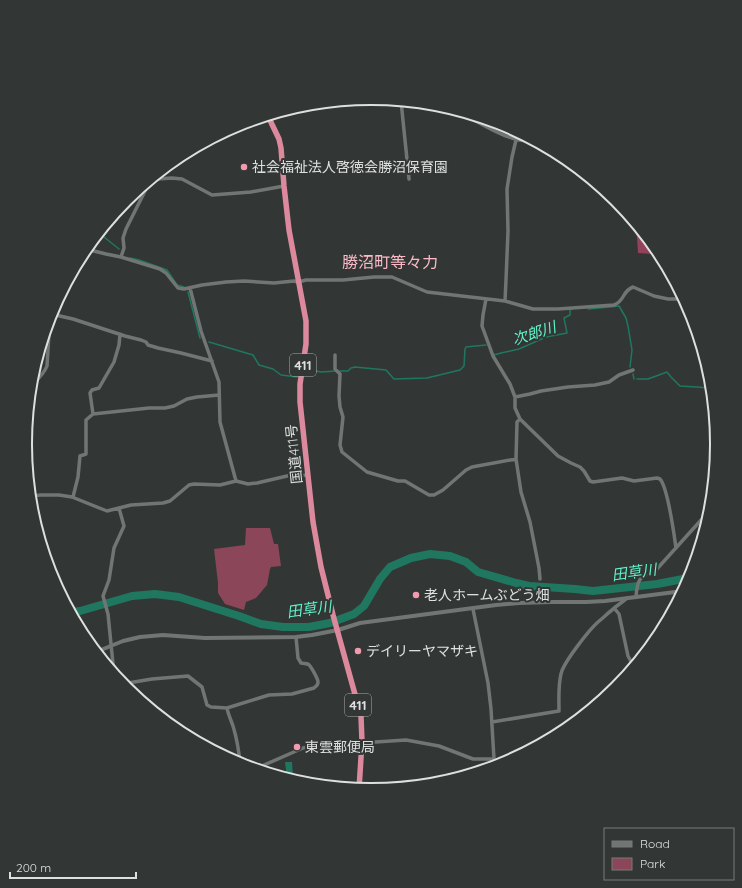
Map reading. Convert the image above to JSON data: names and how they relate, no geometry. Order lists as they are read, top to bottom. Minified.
{"streets":{"highway":["411","国道411号"]},"districts":["勝沼町等々力"],"water":["次郎川","田草川"],"places":["社会福祉法人啓徳会勝沼保育園","老人ホームぶどう畑","デイリーヤマザキ","東雲郵便局"],"legend":["Road","Park"],"scale_bar":"200 m"}
